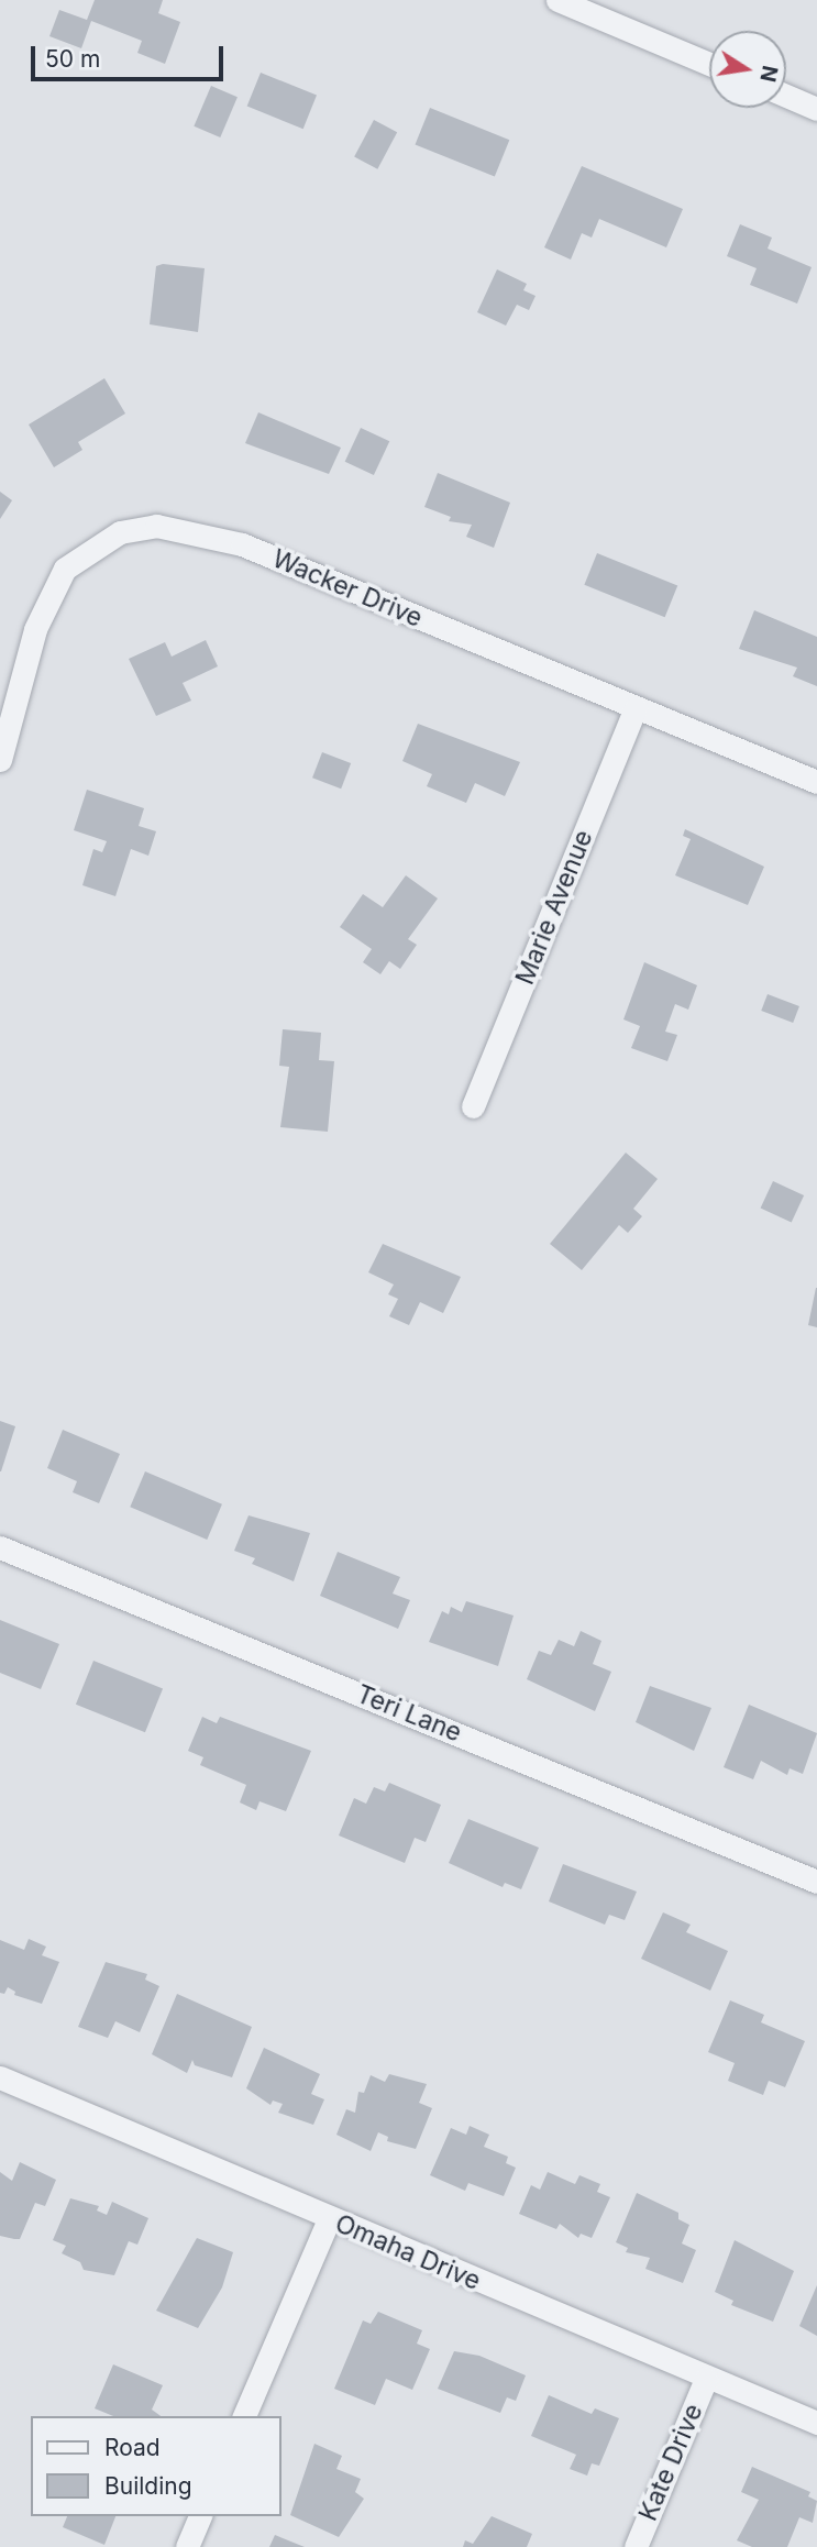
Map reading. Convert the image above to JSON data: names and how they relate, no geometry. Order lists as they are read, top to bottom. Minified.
{"streets":{"street":["Wacker Drive","Marie Avenue","Teri Lane","Omaha Drive","Kate Drive"]},"crossings":[["Wacker Drive","Marie Avenue"],["Omaha Drive","Kate Drive"]],"legend":["Road","Building"],"scale_bar":"50 m","north":"right"}
